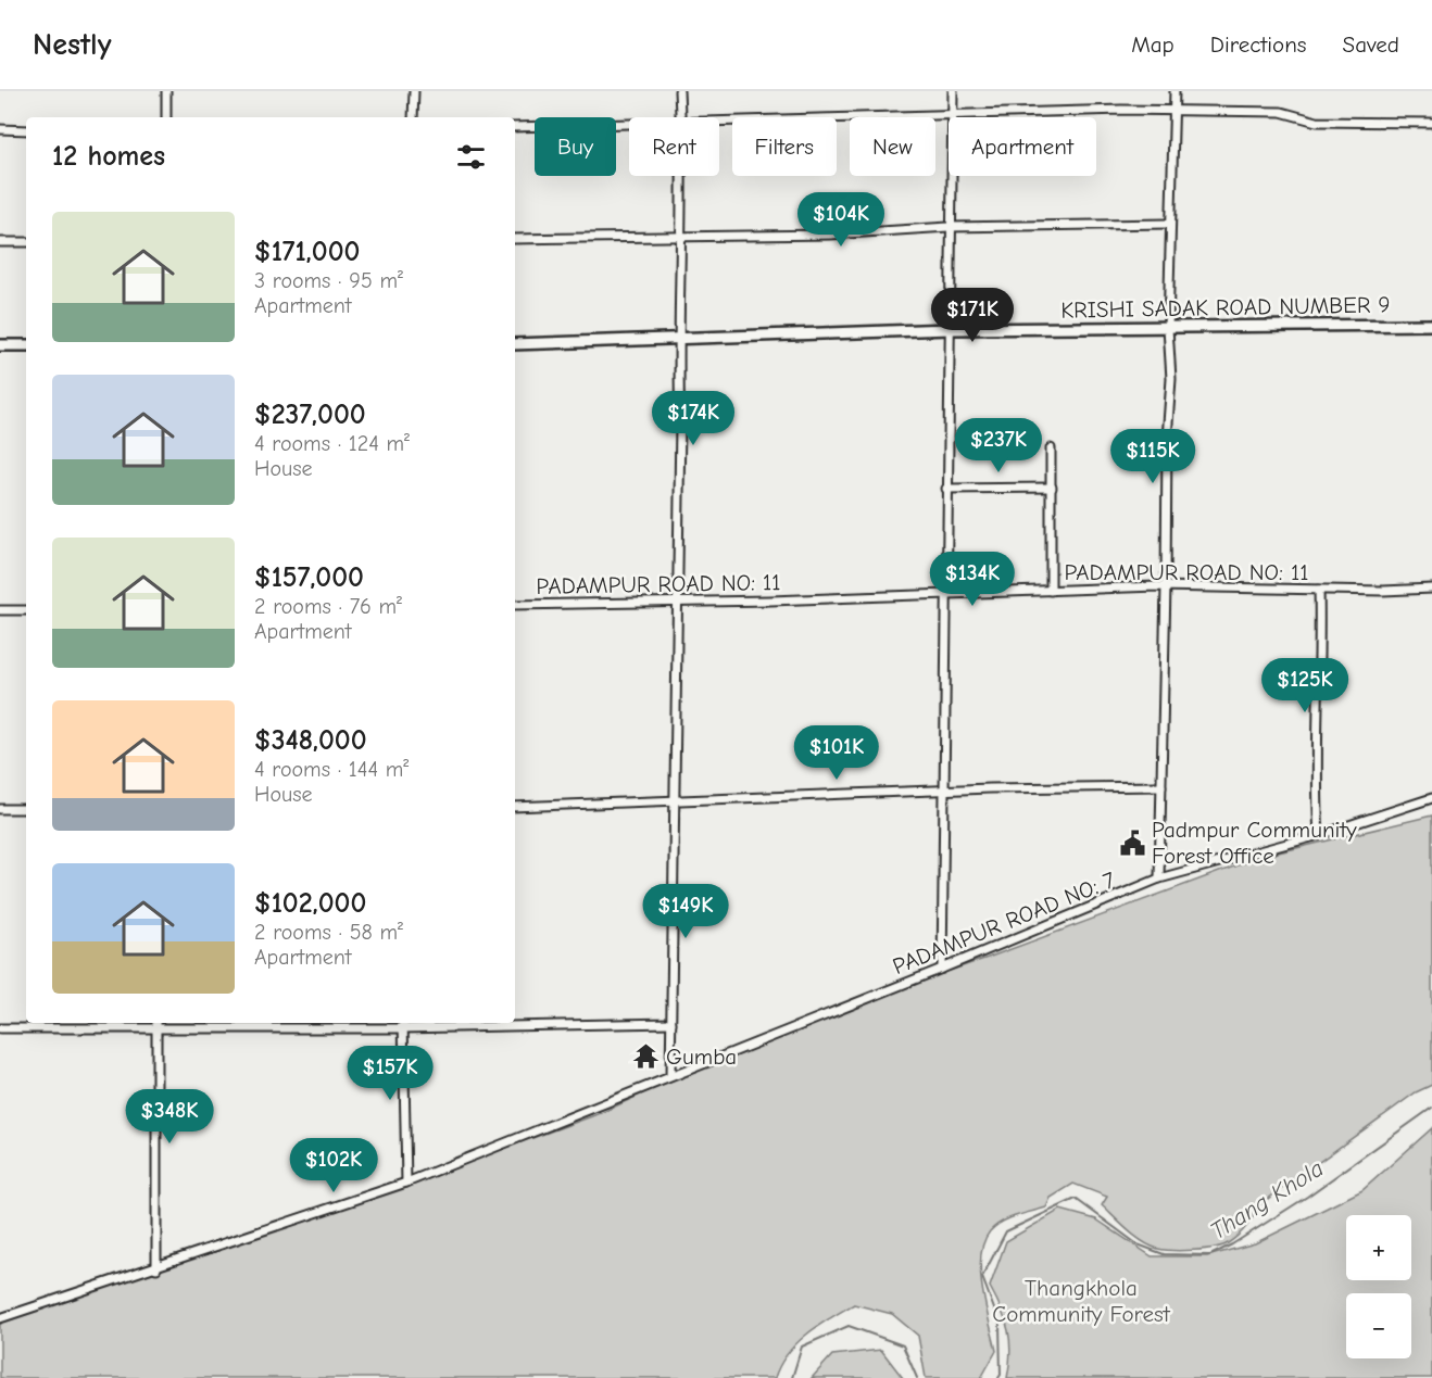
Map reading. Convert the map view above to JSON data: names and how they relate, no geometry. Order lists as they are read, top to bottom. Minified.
{"streets":{"street":["KRISHI SADAK ROAD NUMBER 9","PADAMPUR ROAD NO: 11","PADAMPUR ROAD NO: 7"]},"water":["Thang Khola"],"parks":["Thangkhola Community Forest"],"places":{"public building":["Padmpur Community Forest Office"],"temple":["Gumba"]},"page":{"header":"Nestly","nav":["Map","Directions","Saved"],"chip":["Buy","Rent","Filters","New","Apartment"],"heading":"12 homes","price":["$104K","$171K","$174K","$237K","$115K","$134K","$125K","$101K","$149K","$157K","$348K","$102K"],"list":[{"name":"$171,000","note":"3 rooms · 95 m² · Apartment"},{"name":"$237,000","note":"4 rooms · 124 m² · House"},{"name":"$157,000","note":"2 rooms · 76 m² · Apartment"},{"name":"$348,000","note":"4 rooms · 144 m² · House"},{"name":"$102,000","note":"2 rooms · 58 m² · Apartment"}],"map_buttons":["+","−"]}}
